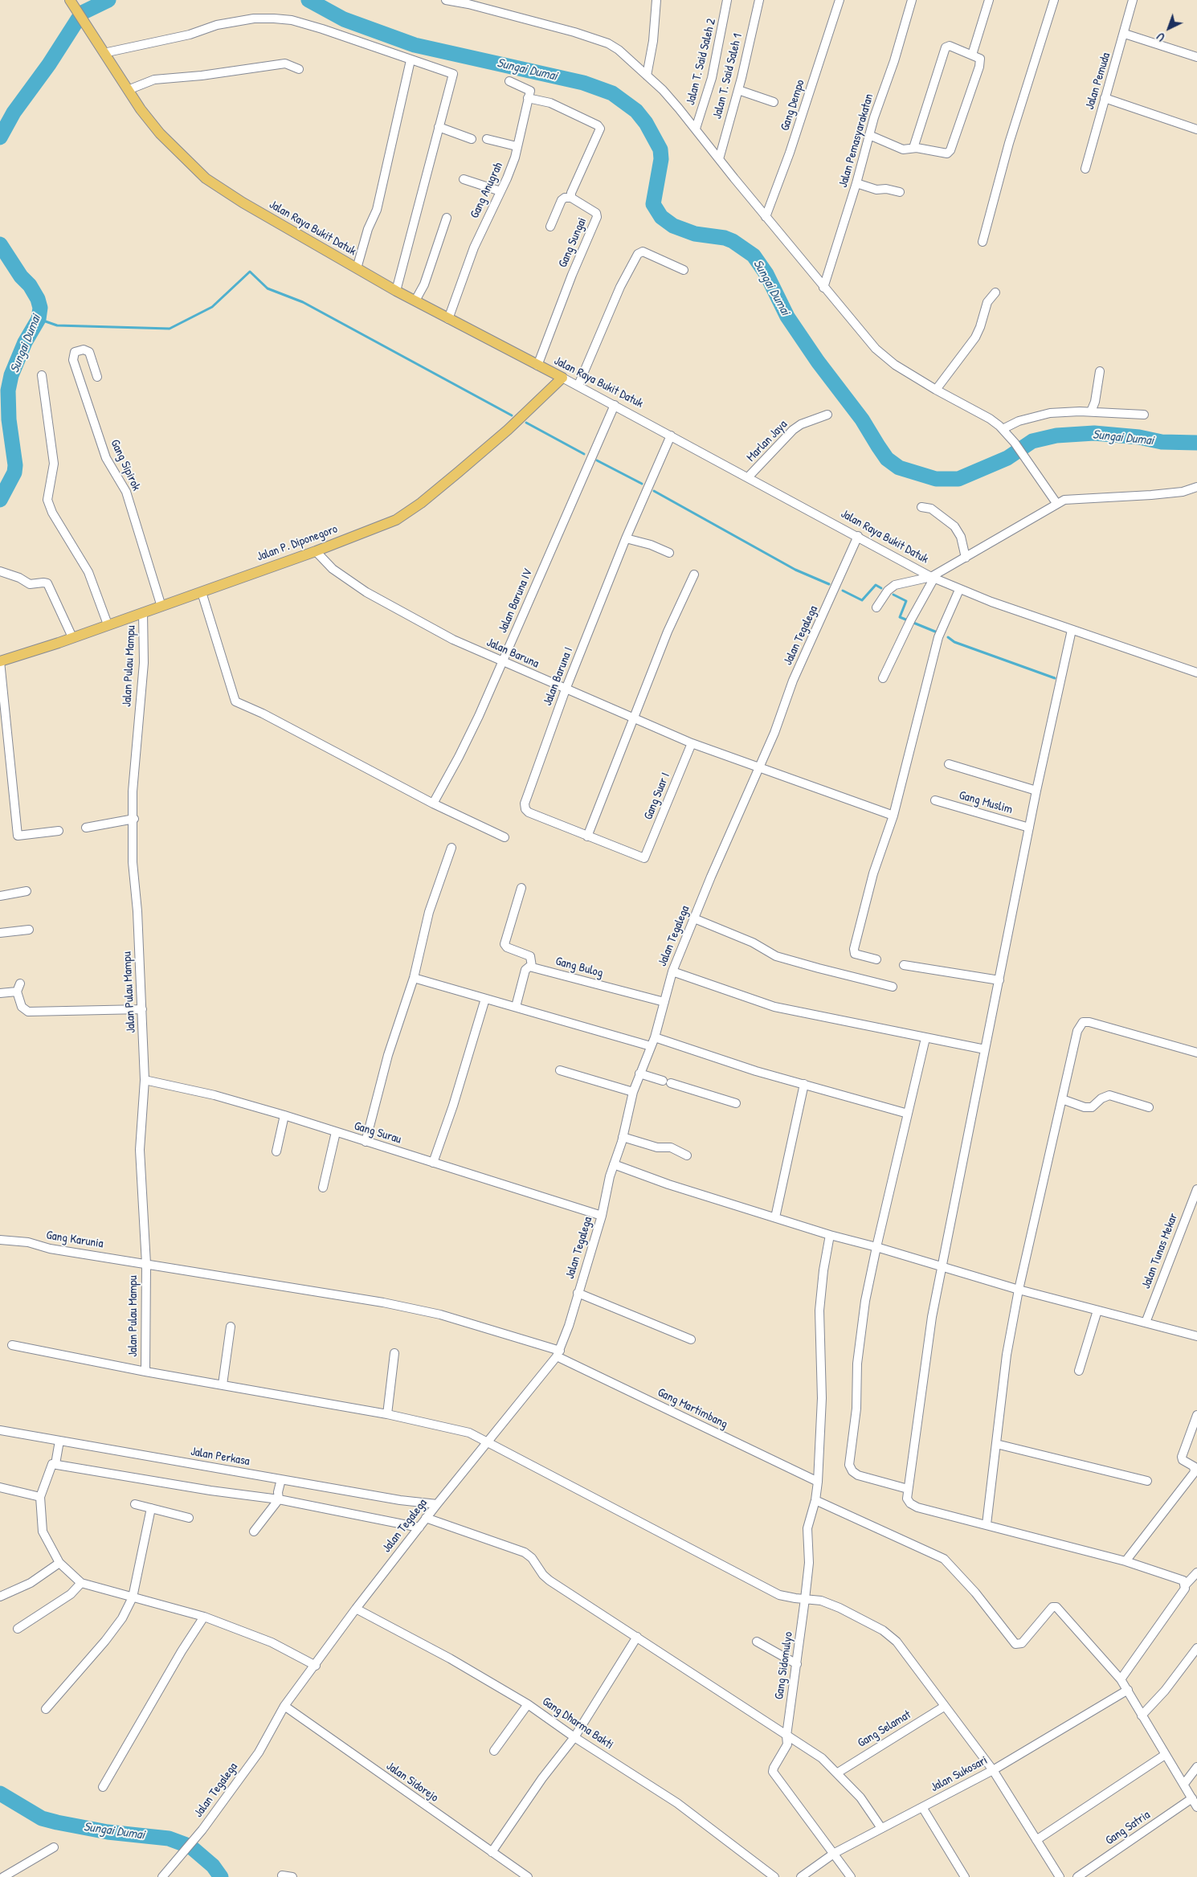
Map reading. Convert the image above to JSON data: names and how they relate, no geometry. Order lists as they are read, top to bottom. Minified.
{"streets":{"main road":["Jalan Raya Bukit Datuk","Jalan P. Diponegoro"],"street":["Jalan T. Said Saleh 2","Jalan T. Said Saleh 1","Jalan Pemuda","Gang Dempo","Jalan Pemasyarakatan","Gang Anugrah","Gang Sungai","Marlan Jaya","Gang Sipirok","Jalan Baruna IV","Jalan Tegalega","Jalan Baruna","Jalan Pulau Mampu","Jalan Baruna I","Gang Suar I","Gang Muslim","Gang Bulog","Gang Surau","Gang Karunia","Jalan Tunas Mekar","Gang Martimbang","Jalan Perkasa","Gang Sidomulyo","Gang Dharma Bakti","Gang Selamat","Jalan Sukosari","Jalan Sidorejo","Gang Satria"]},"crossings":[["Gang Anugrah","Jalan Raya Bukit Datuk"],["Jalan Raya Bukit Datuk","Gang Sungai"],["Jalan Raya Bukit Datuk","Marlan Jaya"],["Jalan Raya Bukit Datuk","Jalan P. Diponegoro"],["Jalan Raya Bukit Datuk","Jalan Baruna IV"],["Jalan Raya Bukit Datuk","Jalan Tegalega"],["Jalan Raya Bukit Datuk","Jalan Baruna I"],["Gang Sipirok","Jalan P. Diponegoro"],["Jalan P. Diponegoro","Jalan Baruna"],["Jalan P. Diponegoro","Jalan Pulau Mampu"],["Jalan Baruna IV","Jalan Baruna"],["Jalan Tegalega","Jalan Baruna"],["Jalan Tegalega","Gang Bulog"],["Jalan Tegalega","Gang Surau"],["Jalan Tegalega","Gang Karunia"],["Jalan Tegalega","Gang Martimbang"],["Jalan Tegalega","Jalan Perkasa"],["Jalan Tegalega","Gang Dharma Bakti"],["Jalan Tegalega","Jalan Sidorejo"],["Jalan Baruna","Jalan Baruna I"],["Jalan Baruna","Gang Suar I"],["Jalan Pulau Mampu","Gang Surau"],["Jalan Pulau Mampu","Gang Karunia"],["Jalan Baruna I","Gang Suar I"],["Gang Karunia","Gang Martimbang"],["Gang Martimbang","Gang Sidomulyo"],["Gang Sidomulyo","Jalan Sukosari"]],"water":["Sungai Dumai"],"north":"bottom left"}
